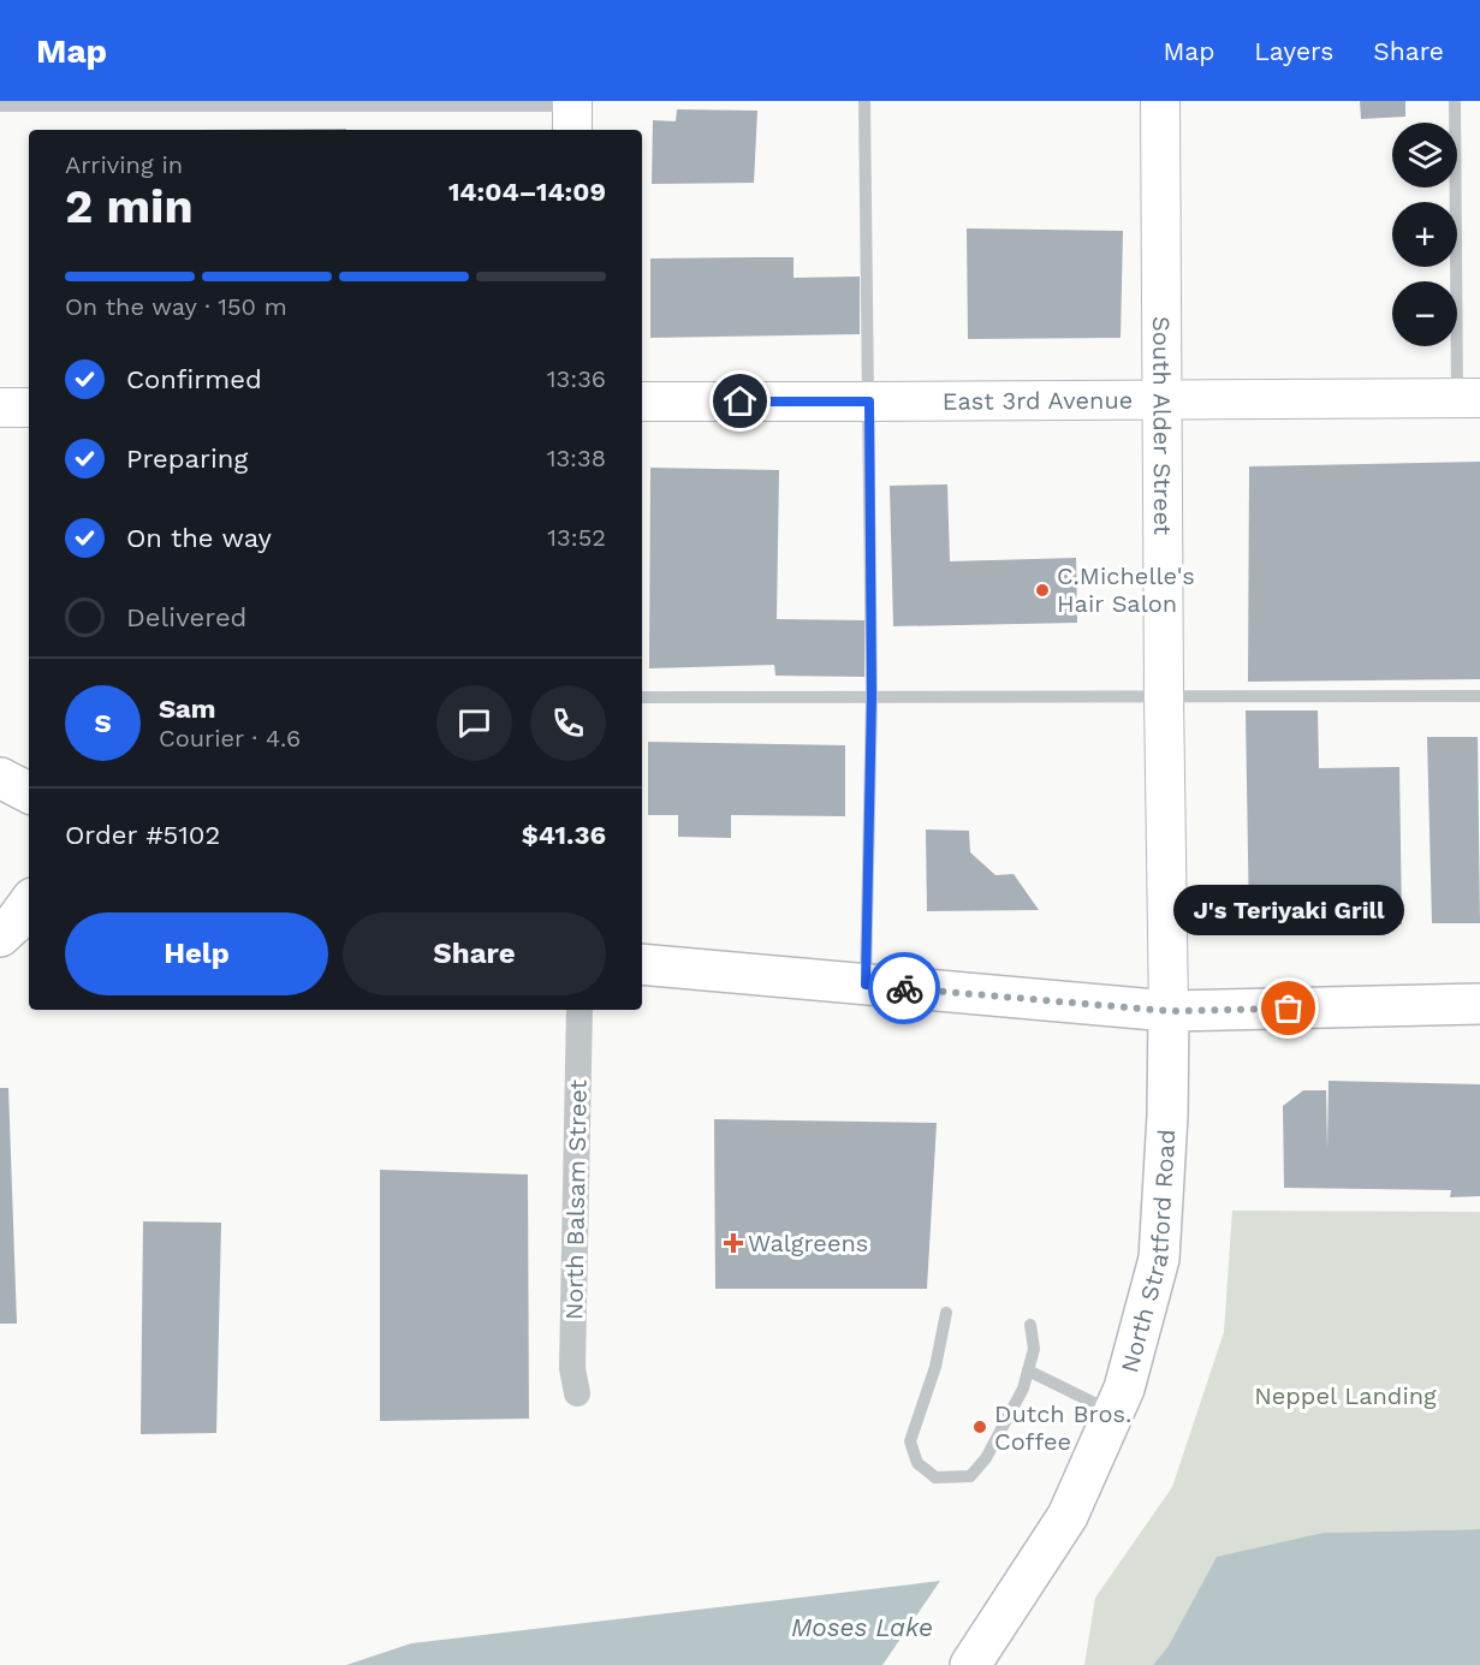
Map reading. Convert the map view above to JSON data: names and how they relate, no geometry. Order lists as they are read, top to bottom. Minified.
{"streets":{"main road":["East 3rd Avenue","South Alder Street","North Stratford Road"],"street":["North Balsam Street"]},"crossings":[["East 3rd Avenue","South Alder Street"],["South Alder Street","North Stratford Road"]],"water":["Moses Lake"],"parks":["Neppel Landing"],"places":{"other":["C.Michelle's Hair Salon","J's Teriyaki Grill","Dutch Bros. Coffee"],"health":["Walgreens"]},"page":{"header":"Map","nav":["Map","Layers","Share"],"map_buttons":["+","−"],"heading":["2 min","Arriving in","14:04–14:09"],"panel":["Sam","Courier · 4.6","Order #5102","$41.36"],"bar":"On the way · 150 m","list":[["Confirmed","13:36"],["Preparing","13:38"],["On the way","13:52"],"Delivered"],"round":"S","bubble":"J's Teriyaki Grill","buttons":["Help","Share"]}}
